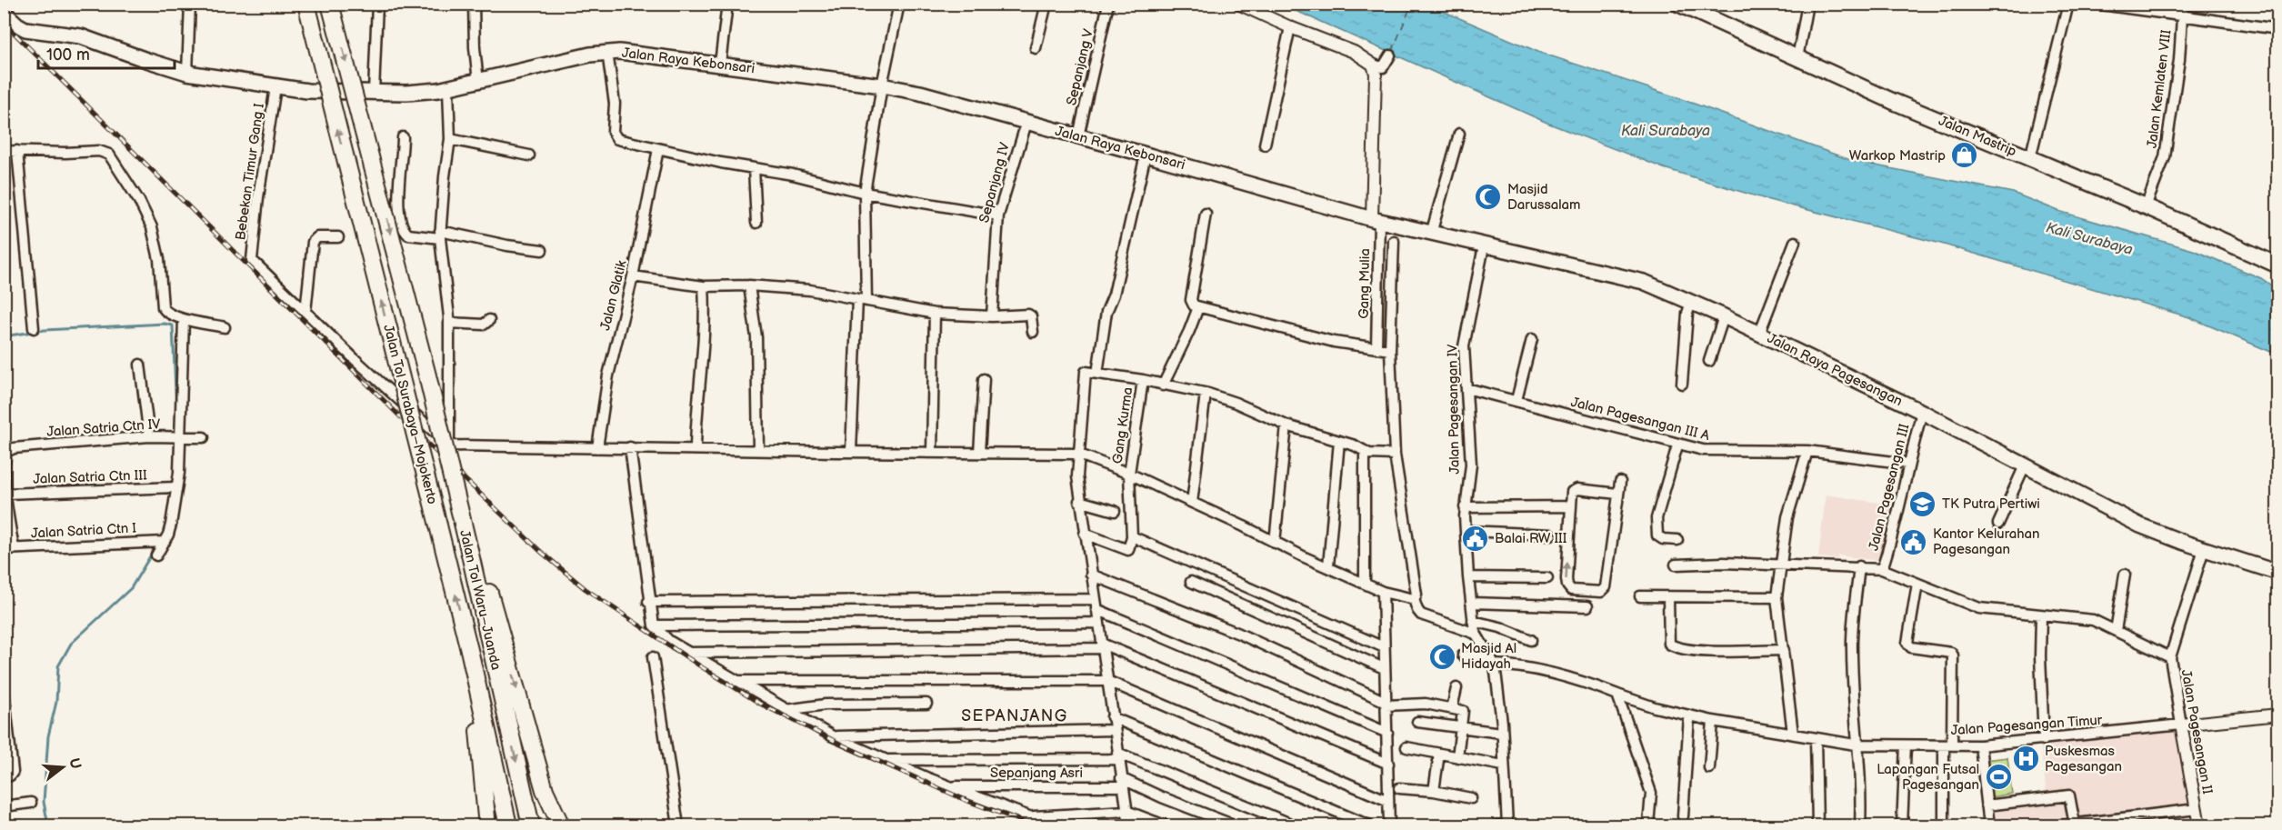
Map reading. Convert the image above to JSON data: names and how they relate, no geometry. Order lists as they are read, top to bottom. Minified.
{"streets":{"highway":["Jalan Tol Surabaya–Mojokerto","Jalan Tol Waru–Juanda"],"main road":["Jalan Raya Kebonsari","Jalan Mastrip","Jalan Raya Pagesangan"],"street":["Sepanjang V","Jalan Kemlaten VIII","Bebekan Timur Gang I","Sepanjang IV","Gang Mulia","Jalan Glatik","Jalan Pagesangan IV","Jalan Pagesangan III A","Gang Kurma","Jalan Satria Ctn IV","Jalan Satria Ctn III","Jalan Pagesangan III","Jalan Satria Ctn I","Jalan Pagesangan Timur","Jalan Pagesangan II","Sepanjang Asri"]},"crossings":[["Jalan Raya Kebonsari","Sepanjang V"],["Jalan Raya Kebonsari","Bebekan Timur Gang I"],["Jalan Raya Kebonsari","Sepanjang IV"],["Jalan Raya Kebonsari","Gang Mulia"],["Jalan Raya Kebonsari","Jalan Raya Pagesangan"],["Jalan Kemlaten VIII","Jalan Mastrip"],["Gang Mulia","Jalan Raya Pagesangan"],["Jalan Raya Pagesangan","Jalan Pagesangan IV"],["Jalan Raya Pagesangan","Jalan Pagesangan III"],["Jalan Raya Pagesangan","Jalan Pagesangan II"],["Jalan Pagesangan IV","Jalan Pagesangan III A"],["Jalan Tol Surabaya–Mojokerto","Jalan Tol Waru–Juanda"],["Jalan Pagesangan III A","Jalan Pagesangan III"],["Jalan Satria Ctn IV","Jalan Satria Ctn III"],["Jalan Pagesangan Timur","Jalan Pagesangan II"]],"districts":["SEPANJANG"],"water":["Kali Surabaya"],"places":{"shop":["Warkop Mastrip"],"mosque":["Masjid Darussalam","Masjid Al Hidayah"],"school or university":["TK Putra Pertiwi"],"public building":["Balai RW III","Kantor Kelurahan Pagesangan"],"hospital":["Puskesmas Pagesangan"],"sports":["Lapangan Futsal Pagesangan"]},"scale_bar":"100 m","north":"right"}
